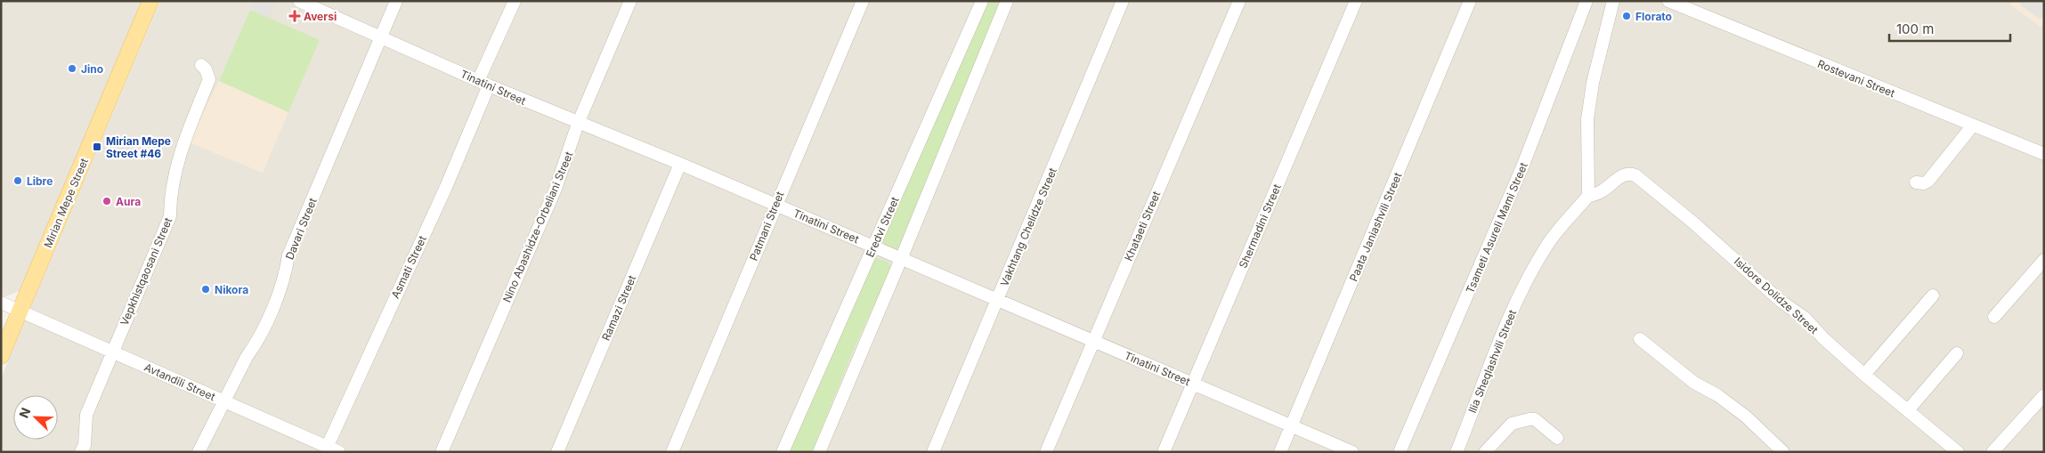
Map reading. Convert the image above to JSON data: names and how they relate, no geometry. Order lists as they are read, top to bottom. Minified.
{"streets":{"main road":["Mirian Mepe Street"],"street":["Rostevani Street","Tinatini Street","Patmani Street","Khataeti Street","Shermadini Street","Nino Abashidze-Orbeliani Street","Eredvi Street","Vakhtang Chelidze Street","Paata Janiashvili Street","Tsameti Asureli Mami Street","Davari Street","Asmati Street","Vepkhistqaosani Street","Isidore Dolidze Street","Ramazi Street","Ilia Sheqlashvili Street","Avtandili Street"]},"crossings":[["Tinatini Street","Patmani Street"],["Tinatini Street","Khataeti Street"],["Tinatini Street","Shermadini Street"],["Tinatini Street","Nino Abashidze-Orbeliani Street"],["Tinatini Street","Eredvi Street"],["Tinatini Street","Vakhtang Chelidze Street"],["Tinatini Street","Paata Janiashvili Street"],["Tinatini Street","Davari Street"],["Tinatini Street","Asmati Street"],["Tinatini Street","Ramazi Street"],["Mirian Mepe Street","Avtandili Street"],["Davari Street","Avtandili Street"],["Asmati Street","Avtandili Street"],["Vepkhistqaosani Street","Avtandili Street"],["Isidore Dolidze Street","Ilia Sheqlashvili Street"]],"places":{"health":["Aversi"],"other":["Florato","Jino","Libre","Aura","Nikora"],"transit":["Mirian Mepe Street #46"]},"scale_bar":"100 m","north":"top left"}
